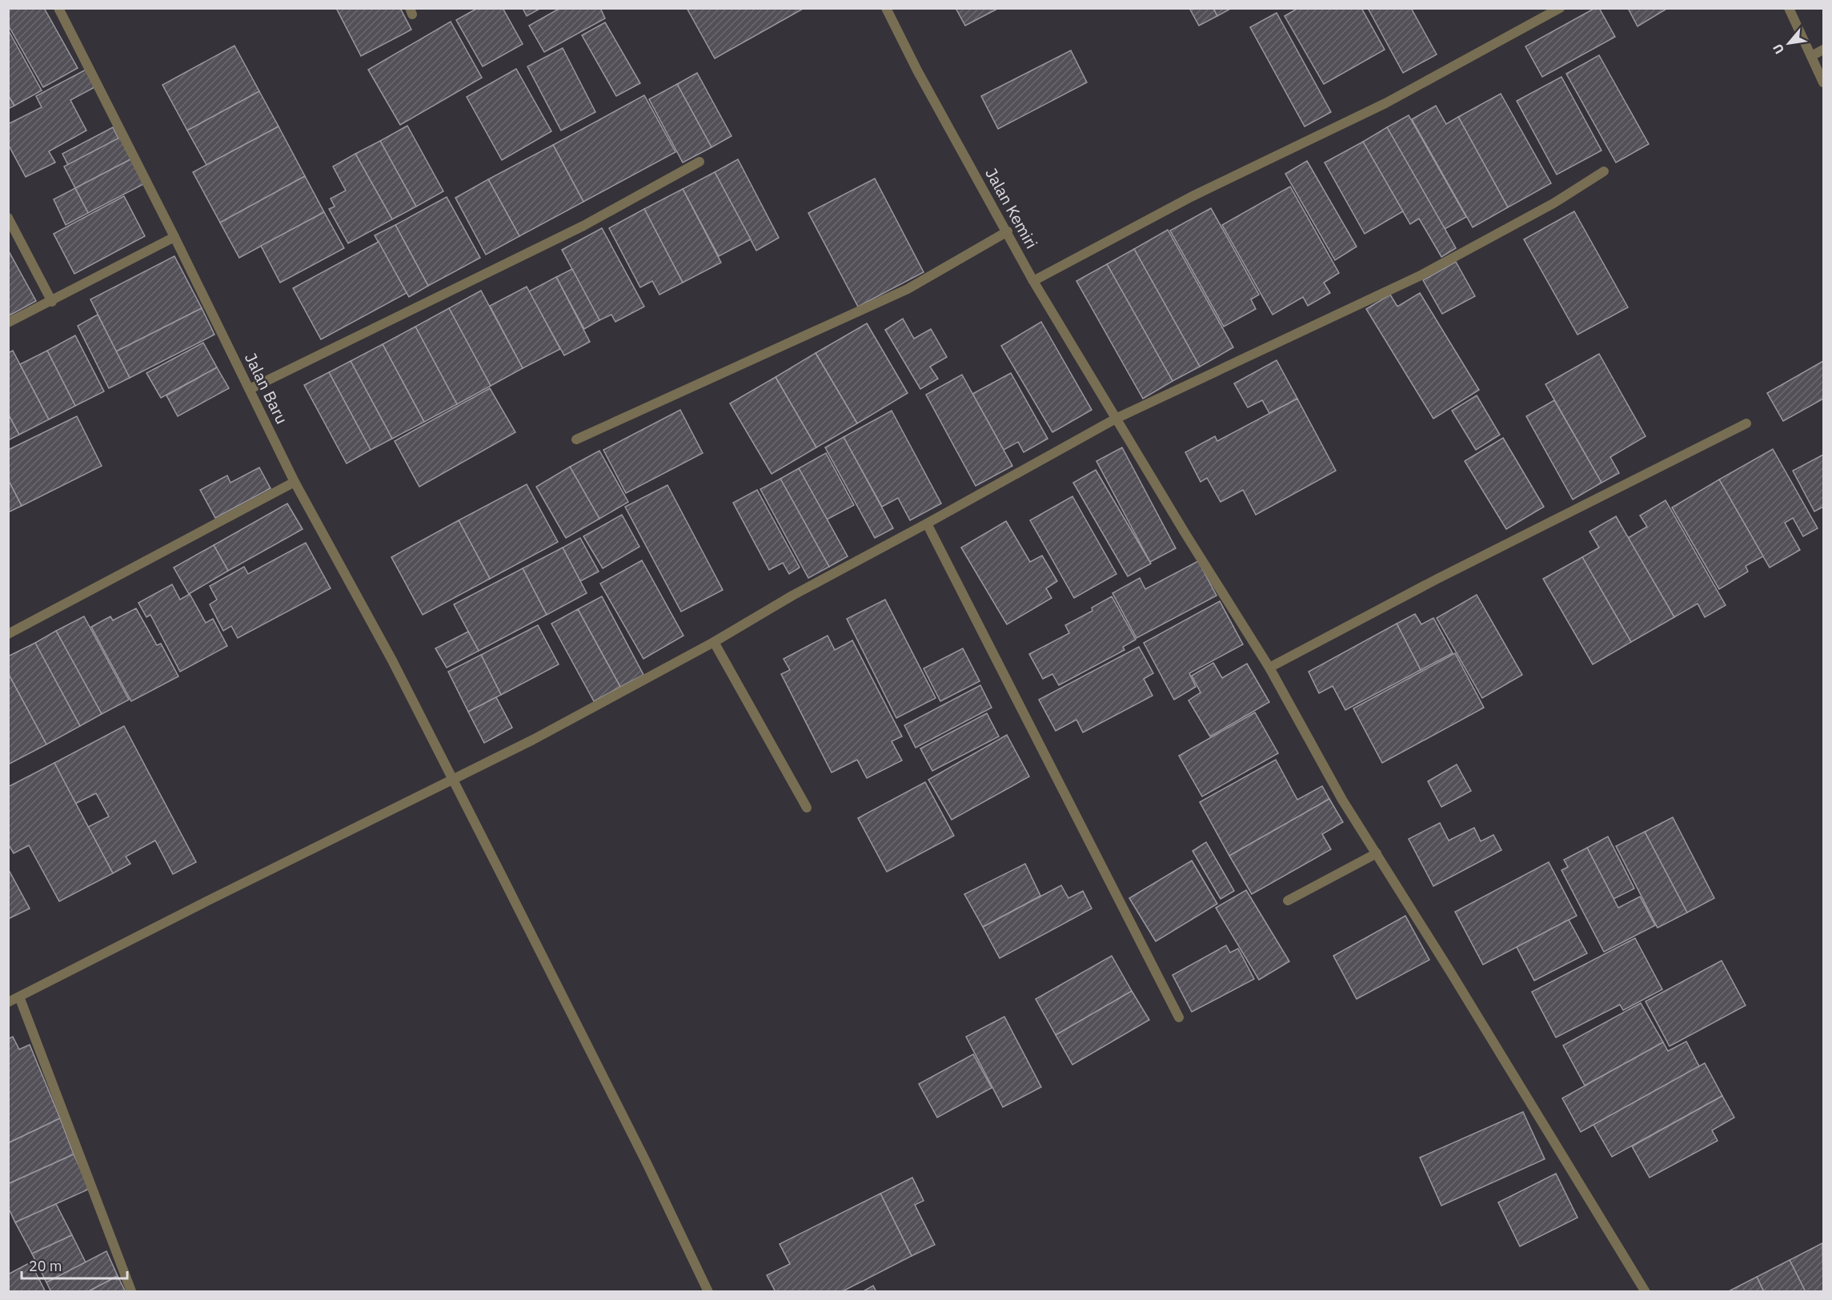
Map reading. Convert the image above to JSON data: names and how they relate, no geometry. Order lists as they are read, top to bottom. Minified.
{"streets":{"street":["Jalan Kemiri","Jalan Baru"]},"scale_bar":"20 m","north":"bottom left"}
